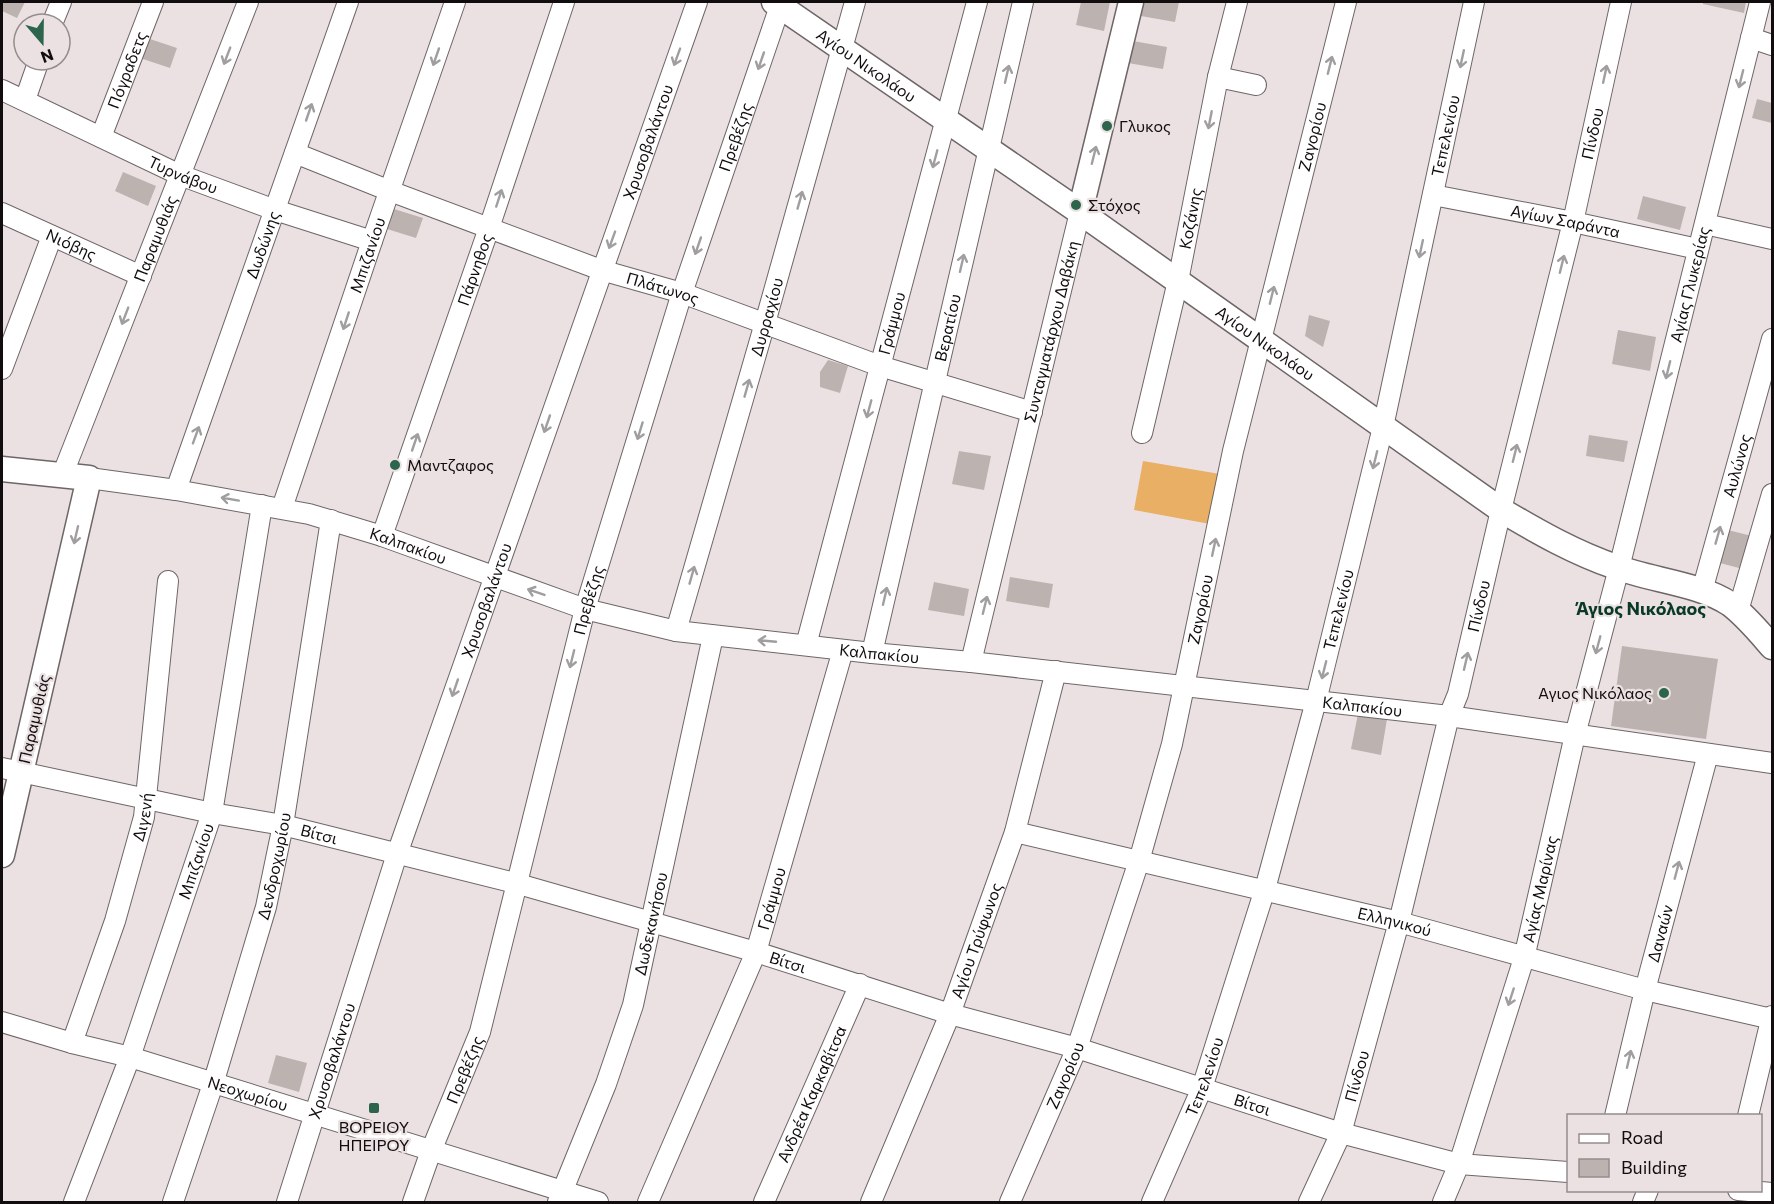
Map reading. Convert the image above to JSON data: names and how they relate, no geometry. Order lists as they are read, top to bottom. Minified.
{"streets":{"street":["Αγίου Νικολάου","Πόγραδετς","Πίνδου","Τεπελενίου","Ζαγορίου","Πρεβέζης","Χρυσοβαλάντου","Τυρνάβου","Κοζάνης","Αγίων Σαράντα","Παραμυθιάς","Νιόβης","Δωδώνης","Μπιζανίου","Πάρνηθος","Αγίας Γλυκερίας","Πλάτωνος","Δυρραχίου","Γράμμου","Βερατίου","Συνταγματάρχου Δαβάκη","Αυλώνος","Καλπακίου","Διγενή","Βίτσι","Δενδροχωρίου","Αγίας Μαρίνας","Ελληνικού","Δωδεκανήσου","Δαναών","Αγίου Τρύφωνος","Ανδρέα Καρκαβίτσα","Νεοχωρίου"]},"crossings":[["Αγίου Νικολάου","Πίνδου"],["Αγίου Νικολάου","Τεπελενίου"],["Αγίου Νικολάου","Ζαγορίου"],["Αγίου Νικολάου","Πρεβέζης"],["Αγίου Νικολάου","Κοζάνης"],["Αγίου Νικολάου","Αγίας Γλυκερίας"],["Αγίου Νικολάου","Δυρραχίου"],["Αγίου Νικολάου","Γράμμου"],["Αγίου Νικολάου","Βερατίου"],["Αγίου Νικολάου","Συνταγματάρχου Δαβάκη"],["Αγίου Νικολάου","Αυλώνος"],["Αγίου Νικολάου","Αγίας Μαρίνας"],["Πόγραδετς","Τυρνάβου"],["Πίνδου","Αγίων Σαράντα"],["Πίνδου","Καλπακίου"],["Πίνδου","Βίτσι"],["Πίνδου","Ελληνικού"],["Τεπελενίου","Αγίων Σαράντα"],["Τεπελενίου","Καλπακίου"],["Τεπελενίου","Βίτσι"],["Τεπελενίου","Ελληνικού"],["Ζαγορίου","Καλπακίου"],["Ζαγορίου","Βίτσι"],["Ζαγορίου","Ελληνικού"],["Πρεβέζης","Πλάτωνος"],["Πρεβέζης","Καλπακίου"],["Πρεβέζης","Βίτσι"],["Πρεβέζης","Νεοχωρίου"],["Χρυσοβαλάντου","Πλάτωνος"],["Χρυσοβαλάντου","Καλπακίου"],["Χρυσοβαλάντου","Βίτσι"],["Χρυσοβαλάντου","Νεοχωρίου"],["Τυρνάβου","Παραμυθιάς"],["Τυρνάβου","Δωδώνης"],["Τυρνάβου","Μπιζανίου"],["Αγίων Σαράντα","Αγίας Γλυκερίας"],["Παραμυθιάς","Νιόβης"],["Παραμυθιάς","Καλπακίου"],["Παραμυθιάς","Βίτσι"],["Δωδώνης","Πλάτωνος"],["Δωδώνης","Καλπακίου"],["Μπιζανίου","Πλάτωνος"],["Μπιζανίου","Καλπακίου"],["Μπιζανίου","Βίτσι"],["Μπιζανίου","Νεοχωρίου"],["Πάρνηθος","Πλάτωνος"],["Πάρνηθος","Καλπακίου"],["Αγίας Γλυκερίας","Αγίας Μαρίνας"],["Πλάτωνος","Δυρραχίου"],["Πλάτωνος","Γράμμου"],["Πλάτωνος","Βερατίου"],["Πλάτωνος","Συνταγματάρχου Δαβάκη"],["Δυρραχίου","Καλπακίου"],["Γράμμου","Καλπακίου"],["Γράμμου","Βίτσι"],["Βερατίου","Καλπακίου"],["Συνταγματάρχου Δαβάκη","Καλπακίου"],["Καλπακίου","Δενδροχωρίου"],["Καλπακίου","Αγίας Μαρίνας"],["Καλπακίου","Δωδεκανήσου"],["Καλπακίου","Δαναών"],["Καλπακίου","Αγίου Τρύφωνος"],["Διγενή","Βίτσι"],["Διγενή","Νεοχωρίου"],["Βίτσι","Δενδροχωρίου"],["Βίτσι","Αγίας Μαρίνας"],["Βίτσι","Δωδεκανήσου"],["Βίτσι","Αγίου Τρύφωνος"],["Βίτσι","Ανδρέα Καρκαβίτσα"],["Δενδροχωρίου","Νεοχωρίου"],["Αγίας Μαρίνας","Ελληνικού"],["Ελληνικού","Δαναών"],["Ελληνικού","Αγίου Τρύφωνος"],["Δωδεκανήσου","Νεοχωρίου"]],"one_way":["Πίνδου","Τεπελενίου","Ζαγορίου","Πρεβέζης","Χρυσοβαλάντου","Κοζάνης","Παραμυθιάς","Δωδώνης","Μπιζανίου","Πάρνηθος","Αγίας Γλυκερίας","Δυρραχίου","Γράμμου","Βερατίου","Συνταγματάρχου Δαβάκη","Αγίας Μαρίνας","Δαναών"],"districts":["Άγιος Νικόλαος"],"places":{"other":["Γλυκος","Στόχος","Μαντζαφος","Αγιος Νικόλαος"],"transit":["ΒΟΡΕΙΟΥ ΗΠΕΙΡΟΥ"]},"legend":["Road","Building"],"north":"bottom"}
